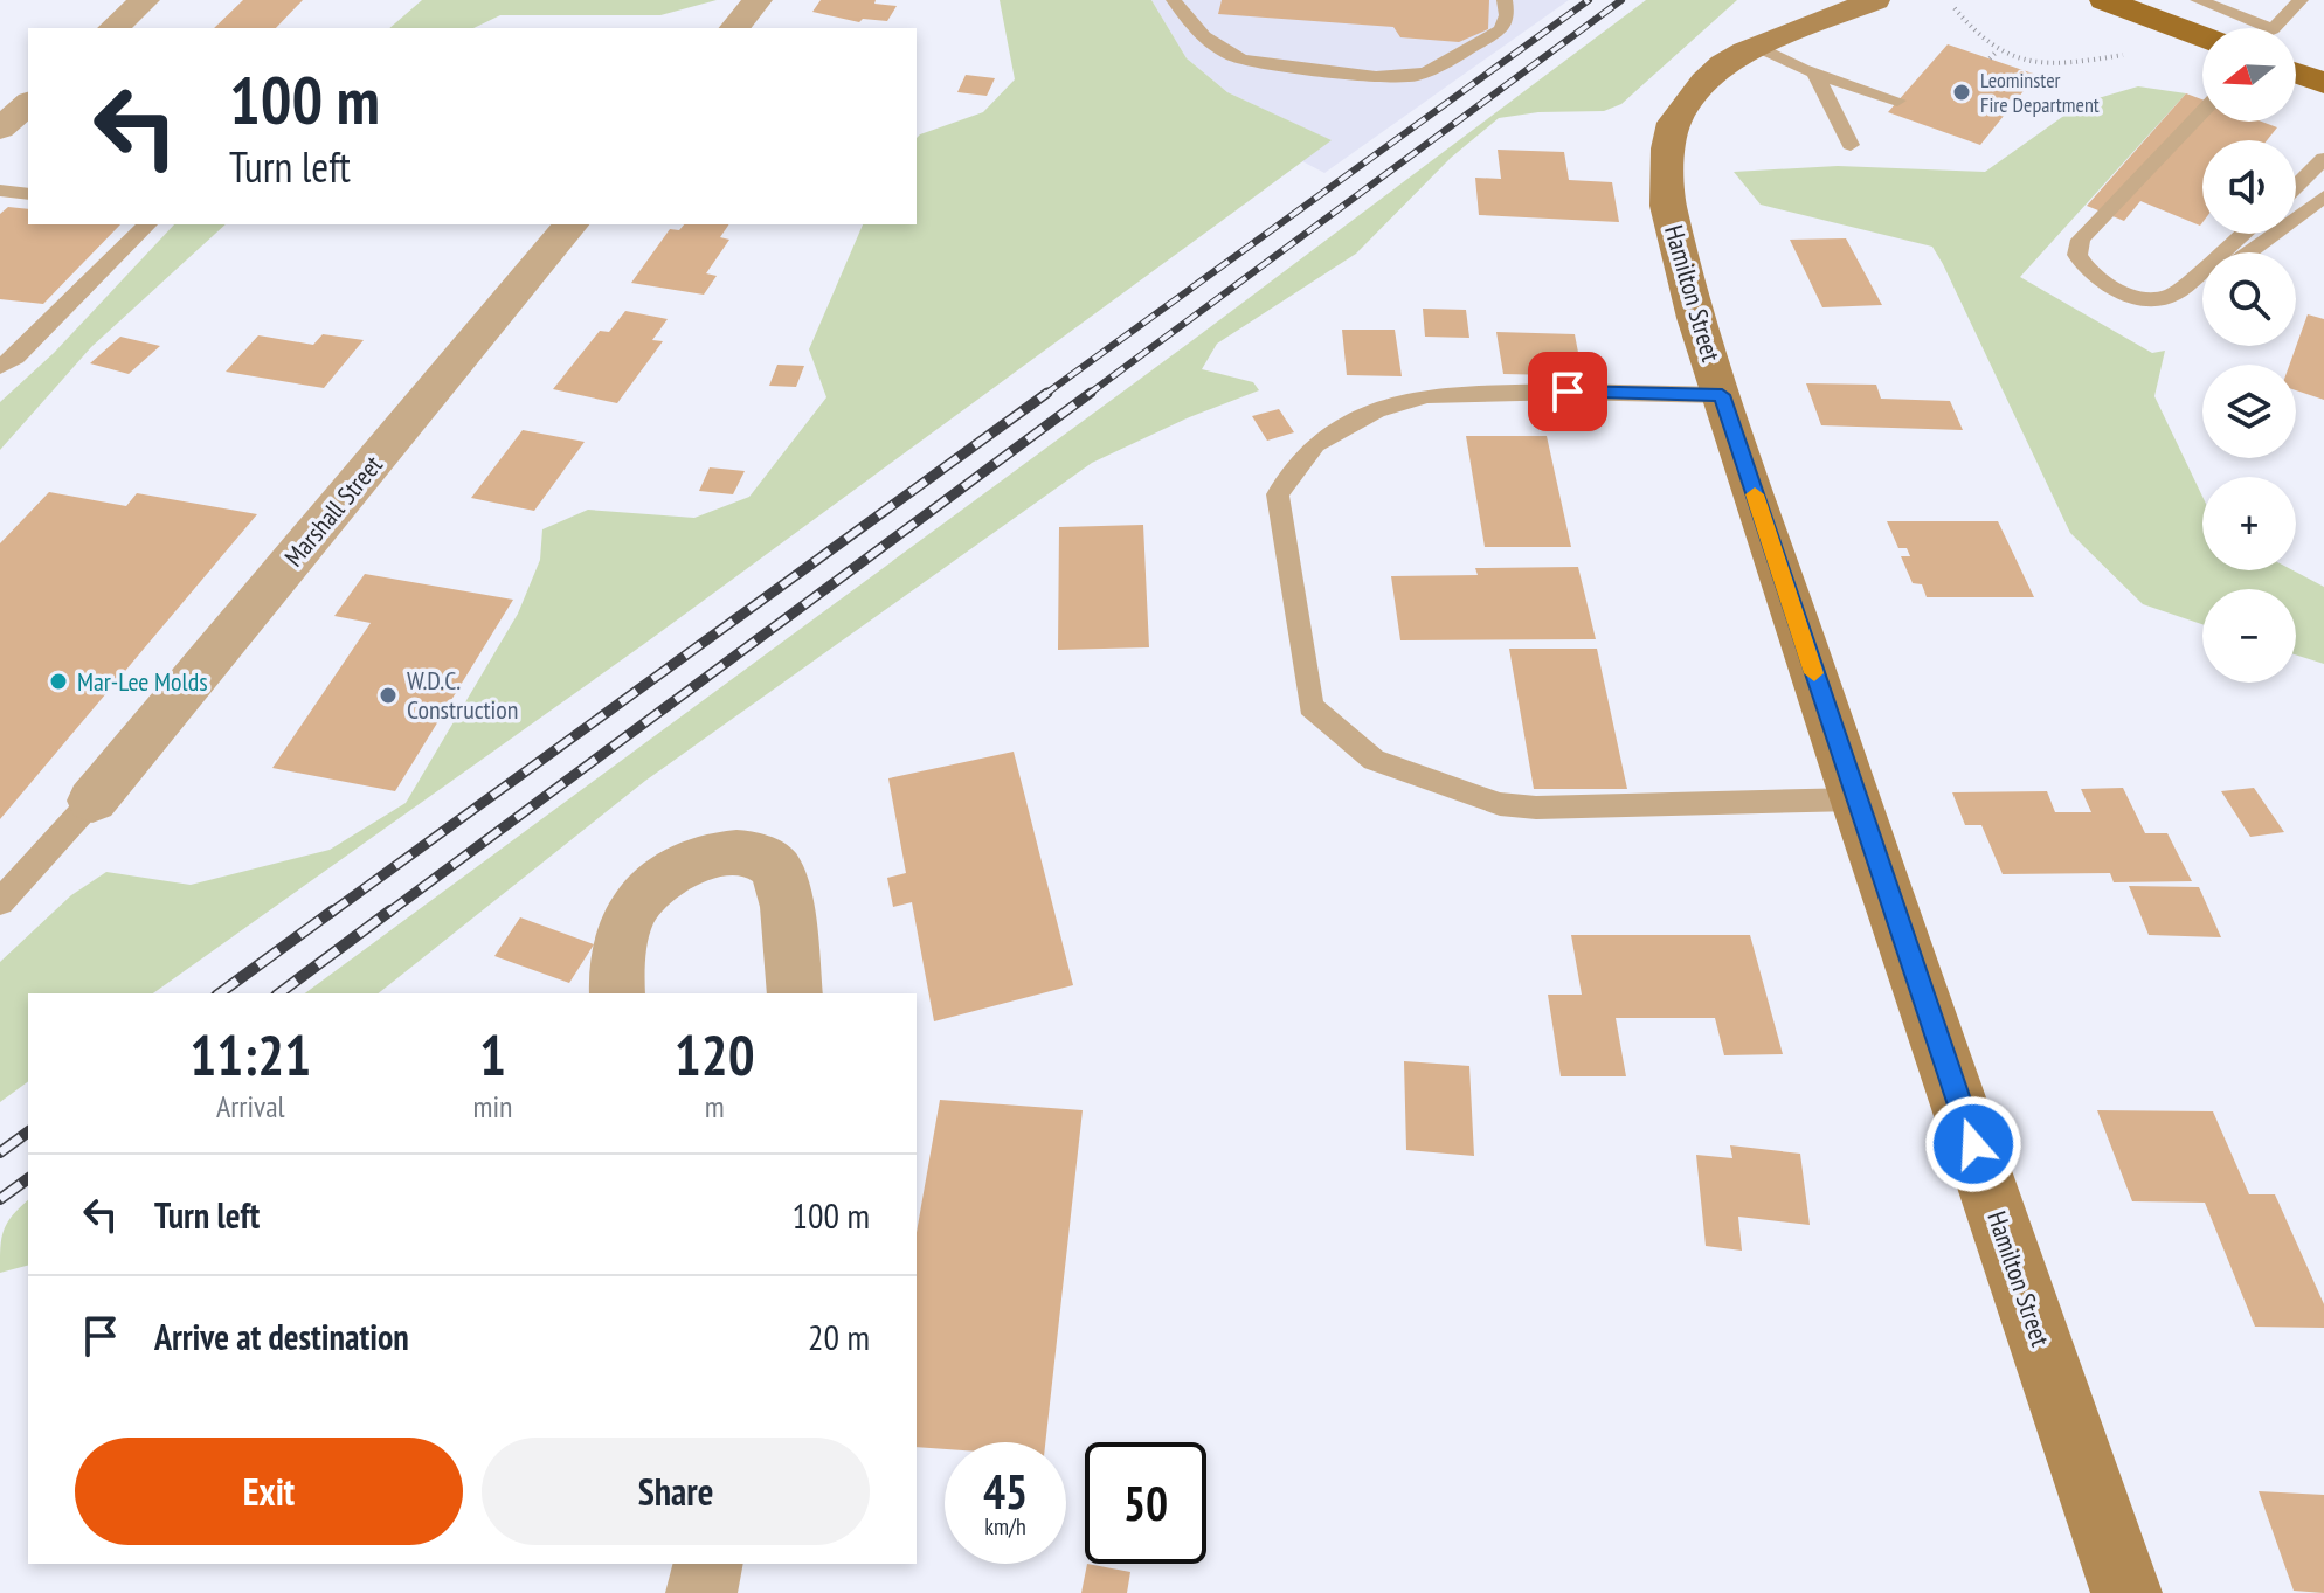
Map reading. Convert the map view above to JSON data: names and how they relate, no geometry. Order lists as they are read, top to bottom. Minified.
{"streets":{"main road":["Hamilton Street"],"street":["Marshall Street"]},"places":["Leominster Fire Department","Mar-Lee Molds","W.D.C. Construction"],"north":"left","page":{"map_buttons":["+","−"],"turn":["100 m","Turn left"],"eta":["11:21","Arrival","1","min","120","m"],"list":[{"name":"Turn left","value":"100 m"},{"name":"Arrive at destination","value":"20 m"}],"buttons":["Exit","Share"],"speed":"45 km/h","limit":"50"}}
